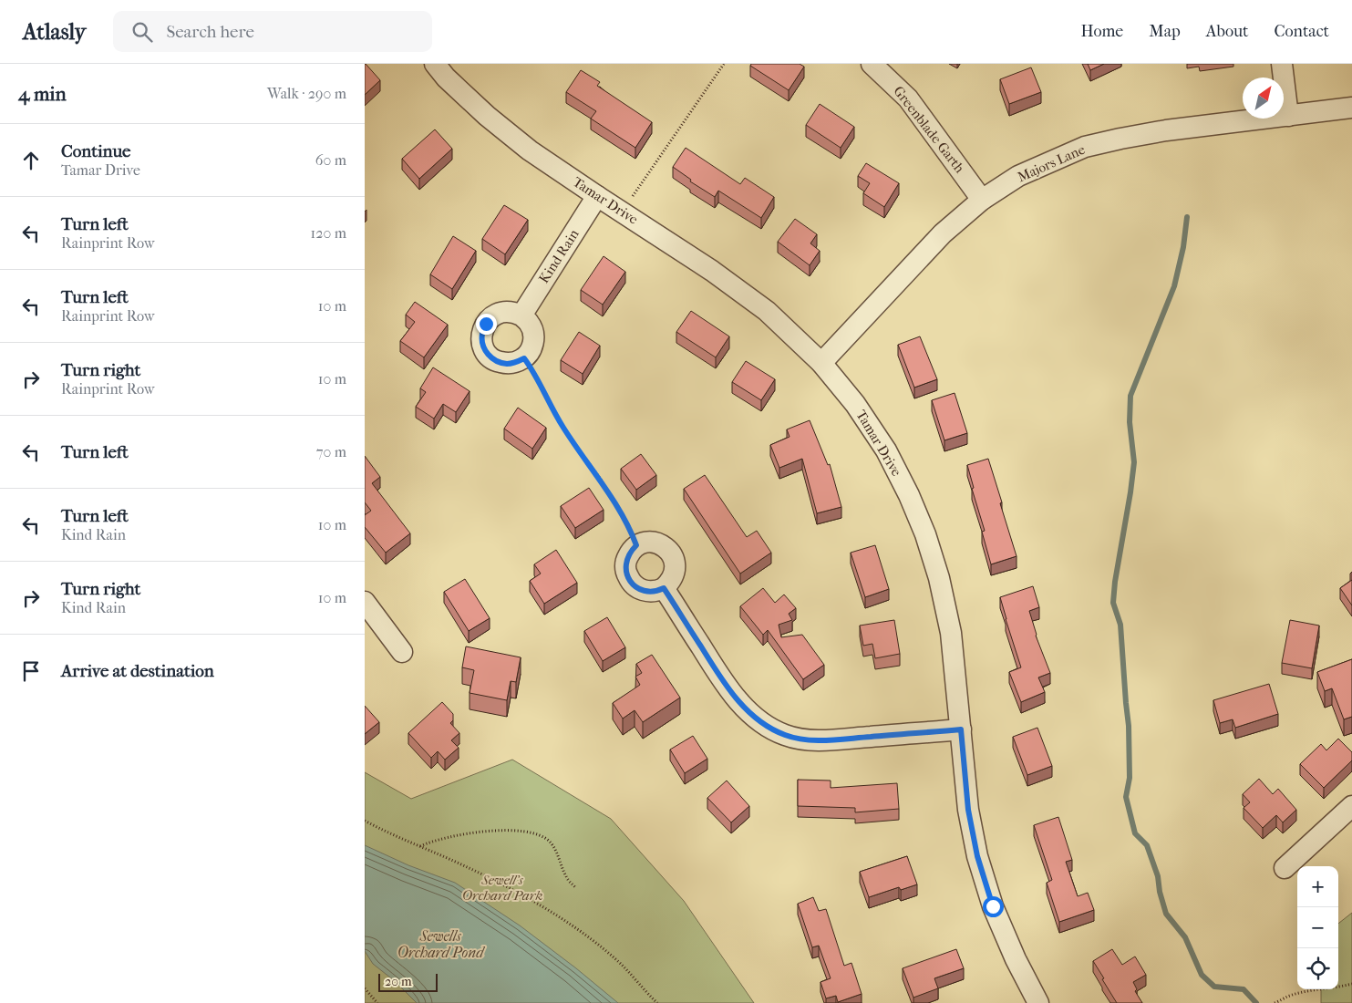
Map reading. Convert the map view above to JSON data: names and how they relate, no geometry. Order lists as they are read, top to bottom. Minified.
{"streets":{"street":["Greenblade Garth","Majors Lane","Tamar Drive","Kind Rain"]},"crossings":[["Greenblade Garth","Majors Lane"],["Majors Lane","Tamar Drive"],["Tamar Drive","Kind Rain"]],"water":["Sewells Orchard Pond"],"parks":["Sewell's Orchard Park"],"scale_bar":"20 m","north":"top right","page":{"header":"Atlasly","search":"Search here","nav":["Home","Map","About","Contact"],"heading":["4 min","Walk · 290 m"],"list":[["Continue","Tamar Drive","60 m"],["Turn left","Rainprint Row","120 m"],["Turn left","Rainprint Row","10 m"],["Turn right","Rainprint Row","10 m"],["Turn left","70 m"],["Turn left","Kind Rain","10 m"],["Turn right","Kind Rain","10 m"],"Arrive at destination"],"map_buttons":["+","−"],"scale":"20 m"}}
